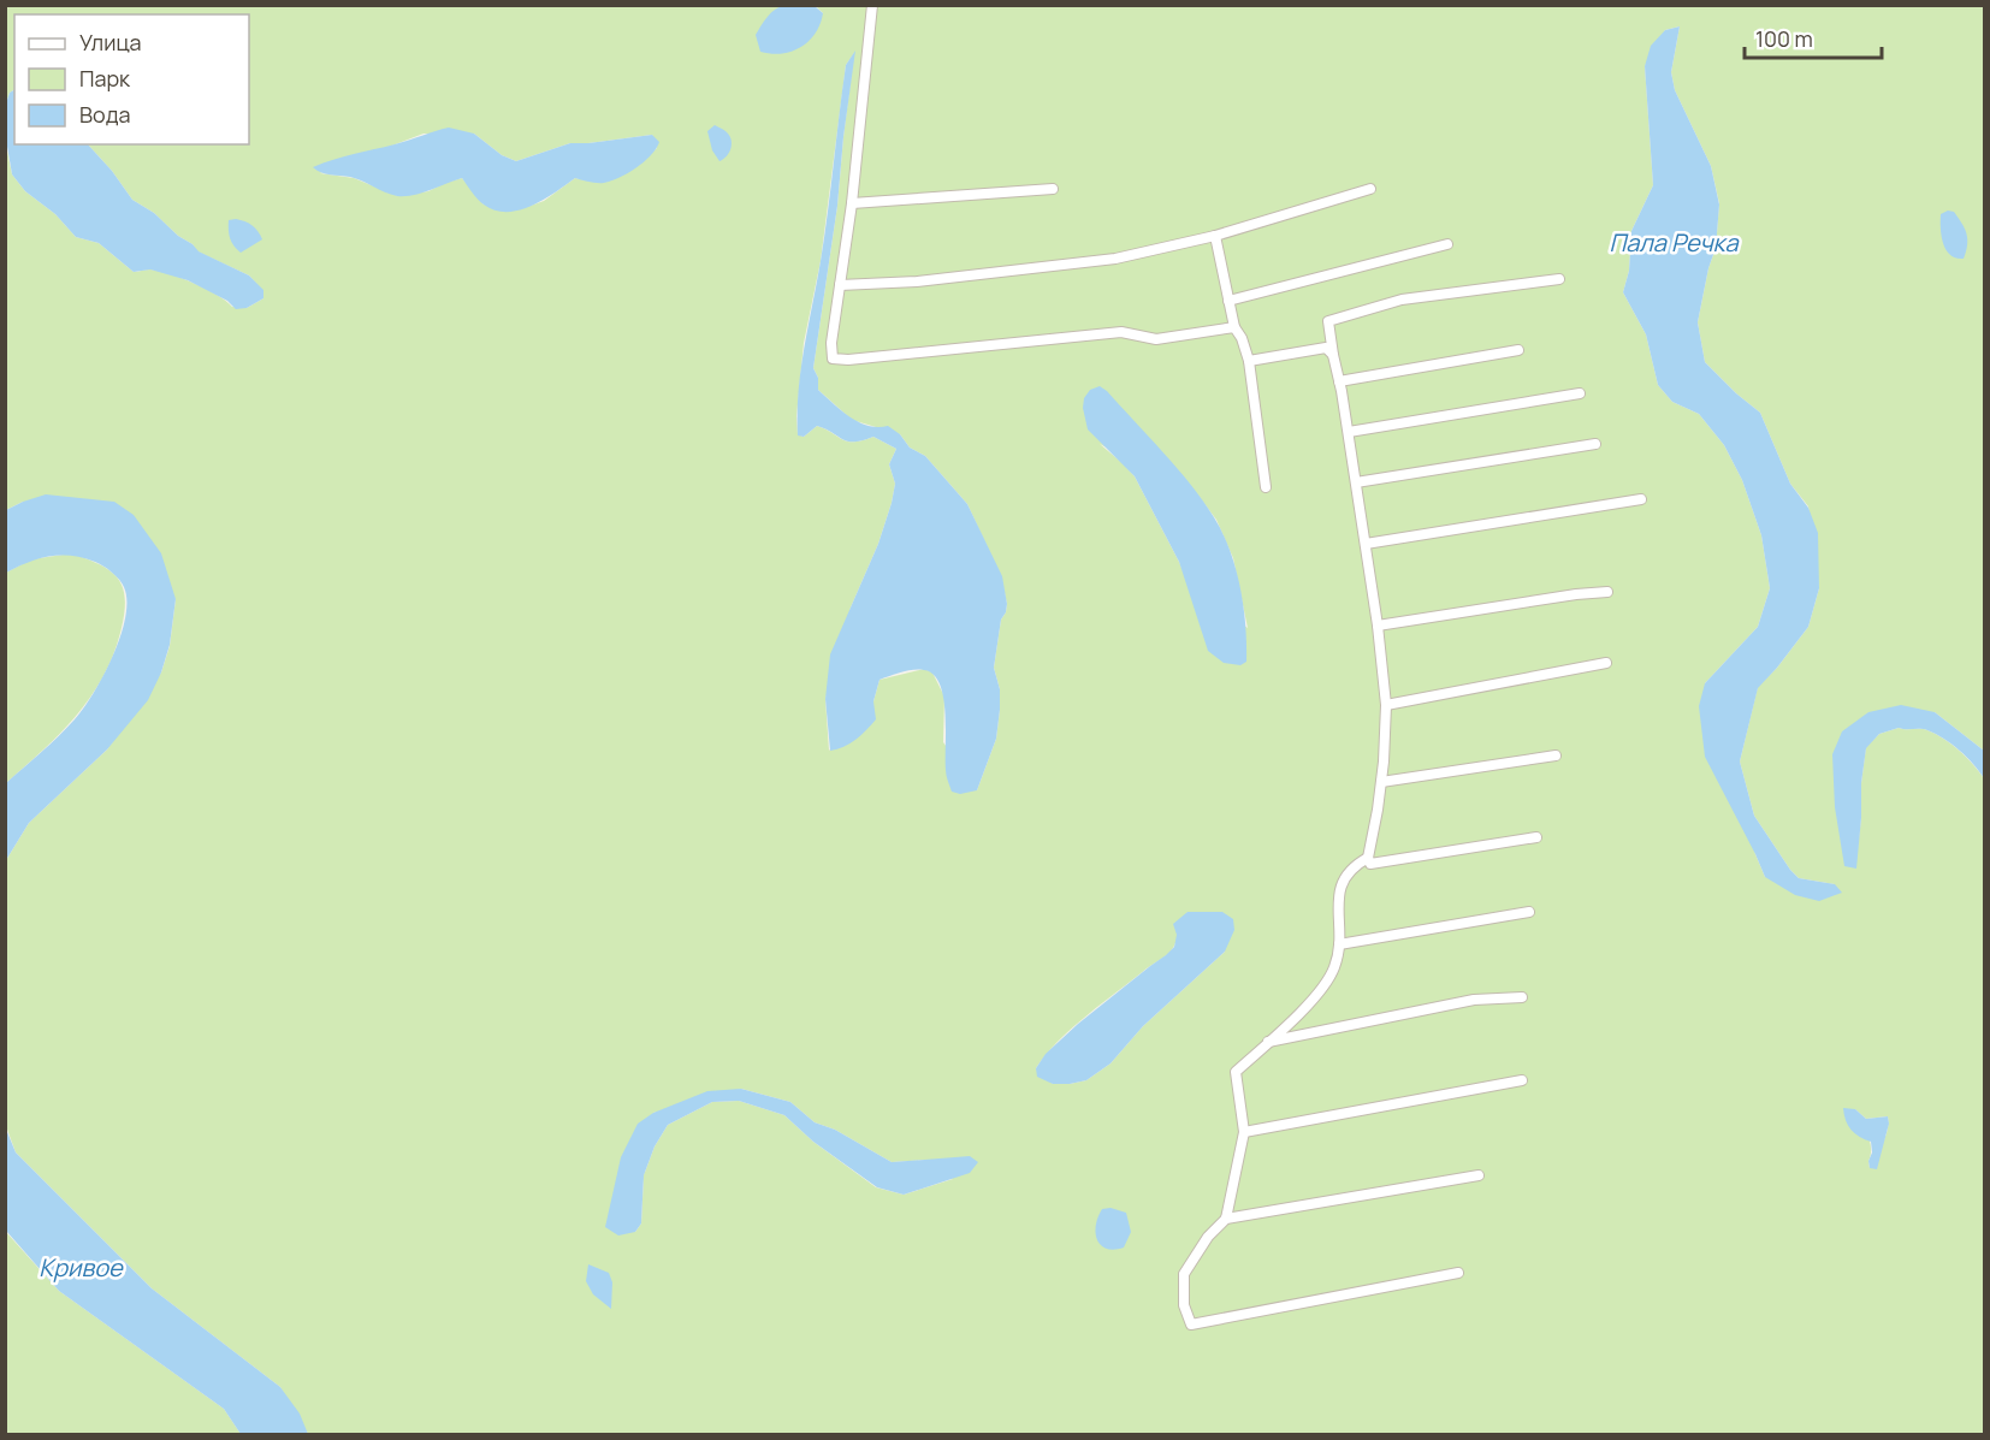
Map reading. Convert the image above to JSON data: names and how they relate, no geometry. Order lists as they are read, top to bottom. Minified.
{"water":["Пала Речка","Кривое"],"legend":["Улица","Парк","Вода"],"scale_bar":"100 m"}
